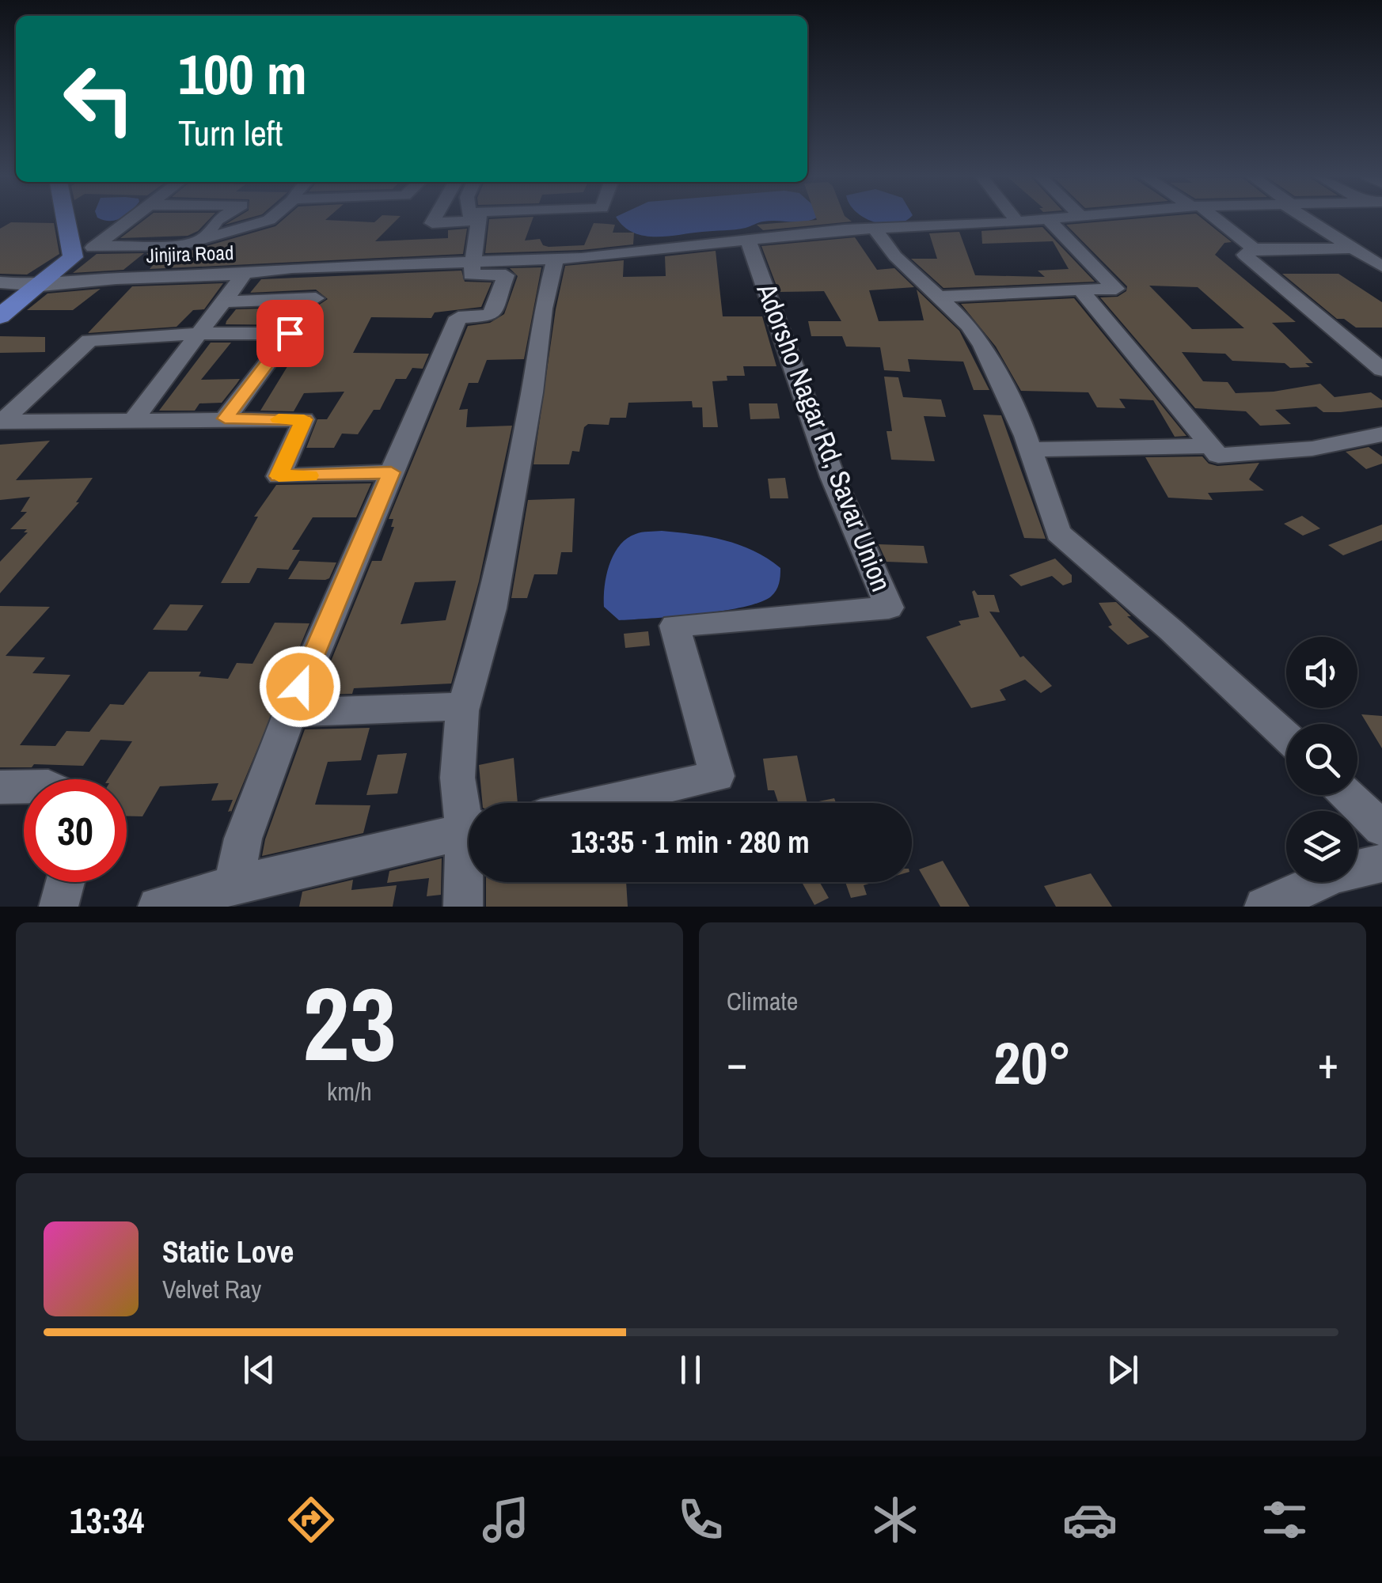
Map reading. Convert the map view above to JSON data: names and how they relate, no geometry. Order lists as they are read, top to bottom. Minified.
{"streets":{"street":["Jinjira Road","Adorsho Nagar Rd, Savar Union"]},"crossings":[["Jinjira Road","Adorsho Nagar Rd, Savar Union"]],"page":{"turn":["100 m","Turn left"],"limit":"30","trip":"13:35 · 1 min · 280 m","tile":[["23","km/h"],"Climate"],"heat":["−","20°","+"],"song":["Static Love","Velvet Ray"],"tabs":"13:34"}}
